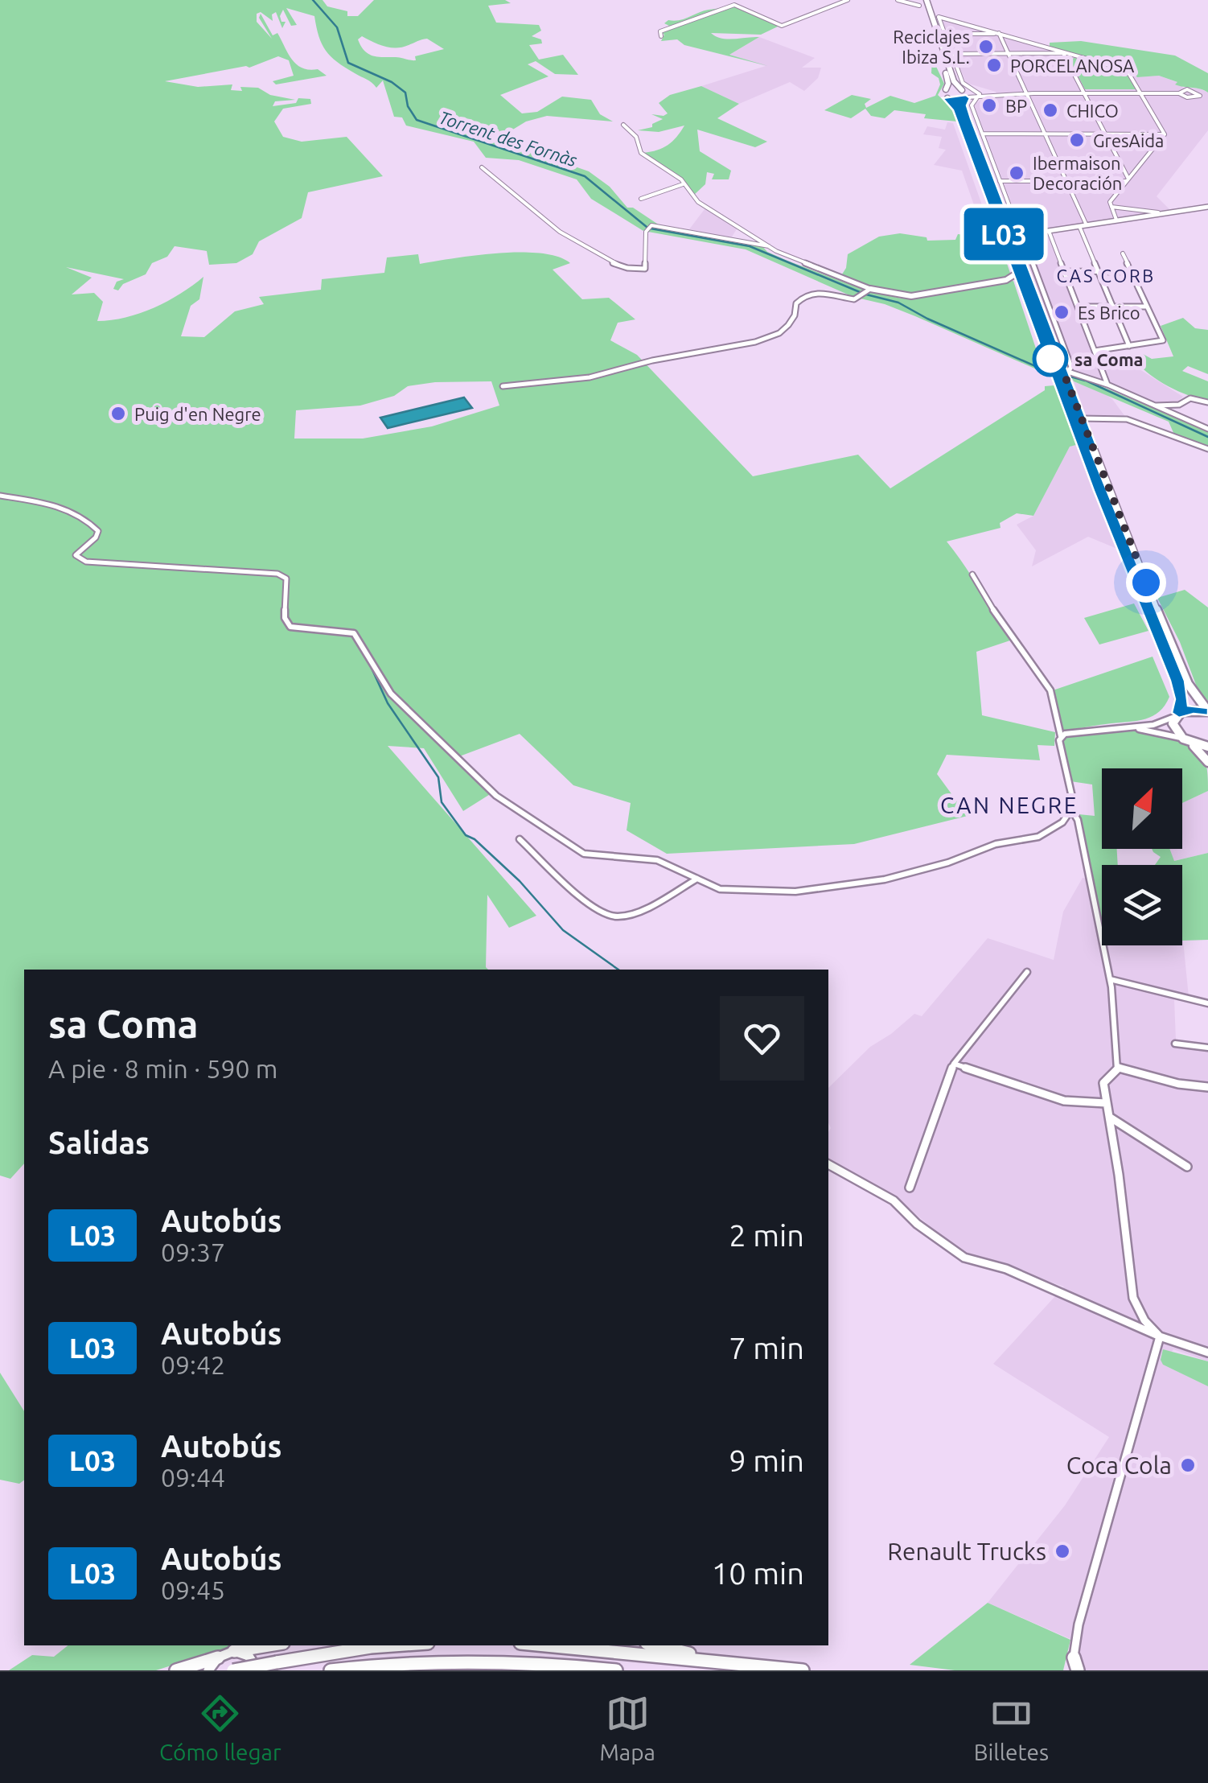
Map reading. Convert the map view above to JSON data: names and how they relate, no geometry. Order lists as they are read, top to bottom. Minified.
{"districts":["CAS CORB","CAN NEGRE"],"water":["Torrent des Fornàs"],"places":["Reciclajes Ibiza S.L.","PORCELANOSA","BP","CHICO","GresAida","Ibermaison Decoración","Es Brico","sa Coma","Puig d'en Negre","Coca Cola","Renault Trucks"],"lines":["bus line L03"],"north":"top right","page":{"on_map":"L03","heading":[["sa Coma","A pie · 8 min · 590 m"],"Salidas"],"list":[{"mark":"L03","name":"Autobús","note":"09:37","value":"2 min"},{"mark":"L03","name":"Autobús","note":"09:42","value":"7 min"},{"mark":"L03","name":"Autobús","note":"09:44","value":"9 min"},{"mark":"L03","name":"Autobús","note":"09:45","value":"10 min"}],"tabs":["Cómo llegar","Mapa","Billetes"]}}
